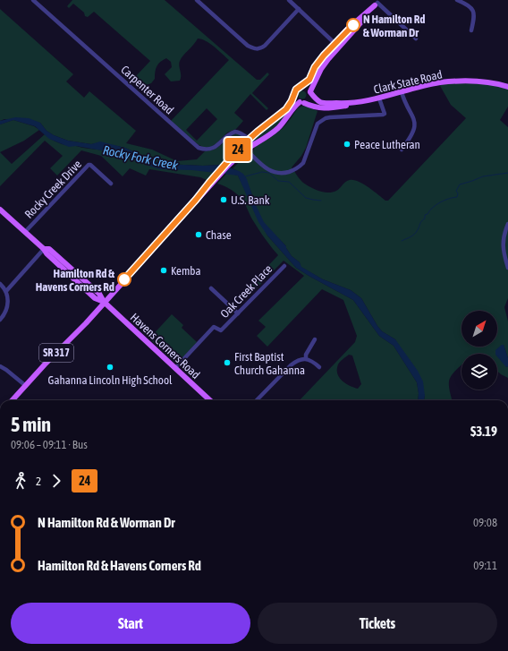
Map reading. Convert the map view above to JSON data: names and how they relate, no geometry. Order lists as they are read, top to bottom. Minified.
{"streets":{"main road":["Clark State Road","Havens Corners Road","SR 317"],"street":["Carpenter Road","Rocky Creek Drive","Oak Creek Place"]},"crossings":[["Rocky Creek Drive","Havens Corners Road"],["Oak Creek Place","Havens Corners Road"],["Havens Corners Road","SR 317"]],"water":["Rocky Fork Creek"],"places":["N Hamilton Rd & Worman Dr","Peace Lutheran","U.S. Bank","Chase","Kemba","Hamilton Rd & Havens Corners Rd","First Baptist Church Gahanna","Gahanna Lincoln High School"],"lines":["bus line 24"],"north":"top right","page":{"on_map":"24","heading":["5 min","09:06 – 09:11 · Bus","$3.19"],"legs":["2","24"],"list":[{"name":"N Hamilton Rd & Worman Dr","value":"09:08"},{"name":"Hamilton Rd & Havens Corners Rd","value":"09:11"}],"buttons":["Start","Tickets"]}}
